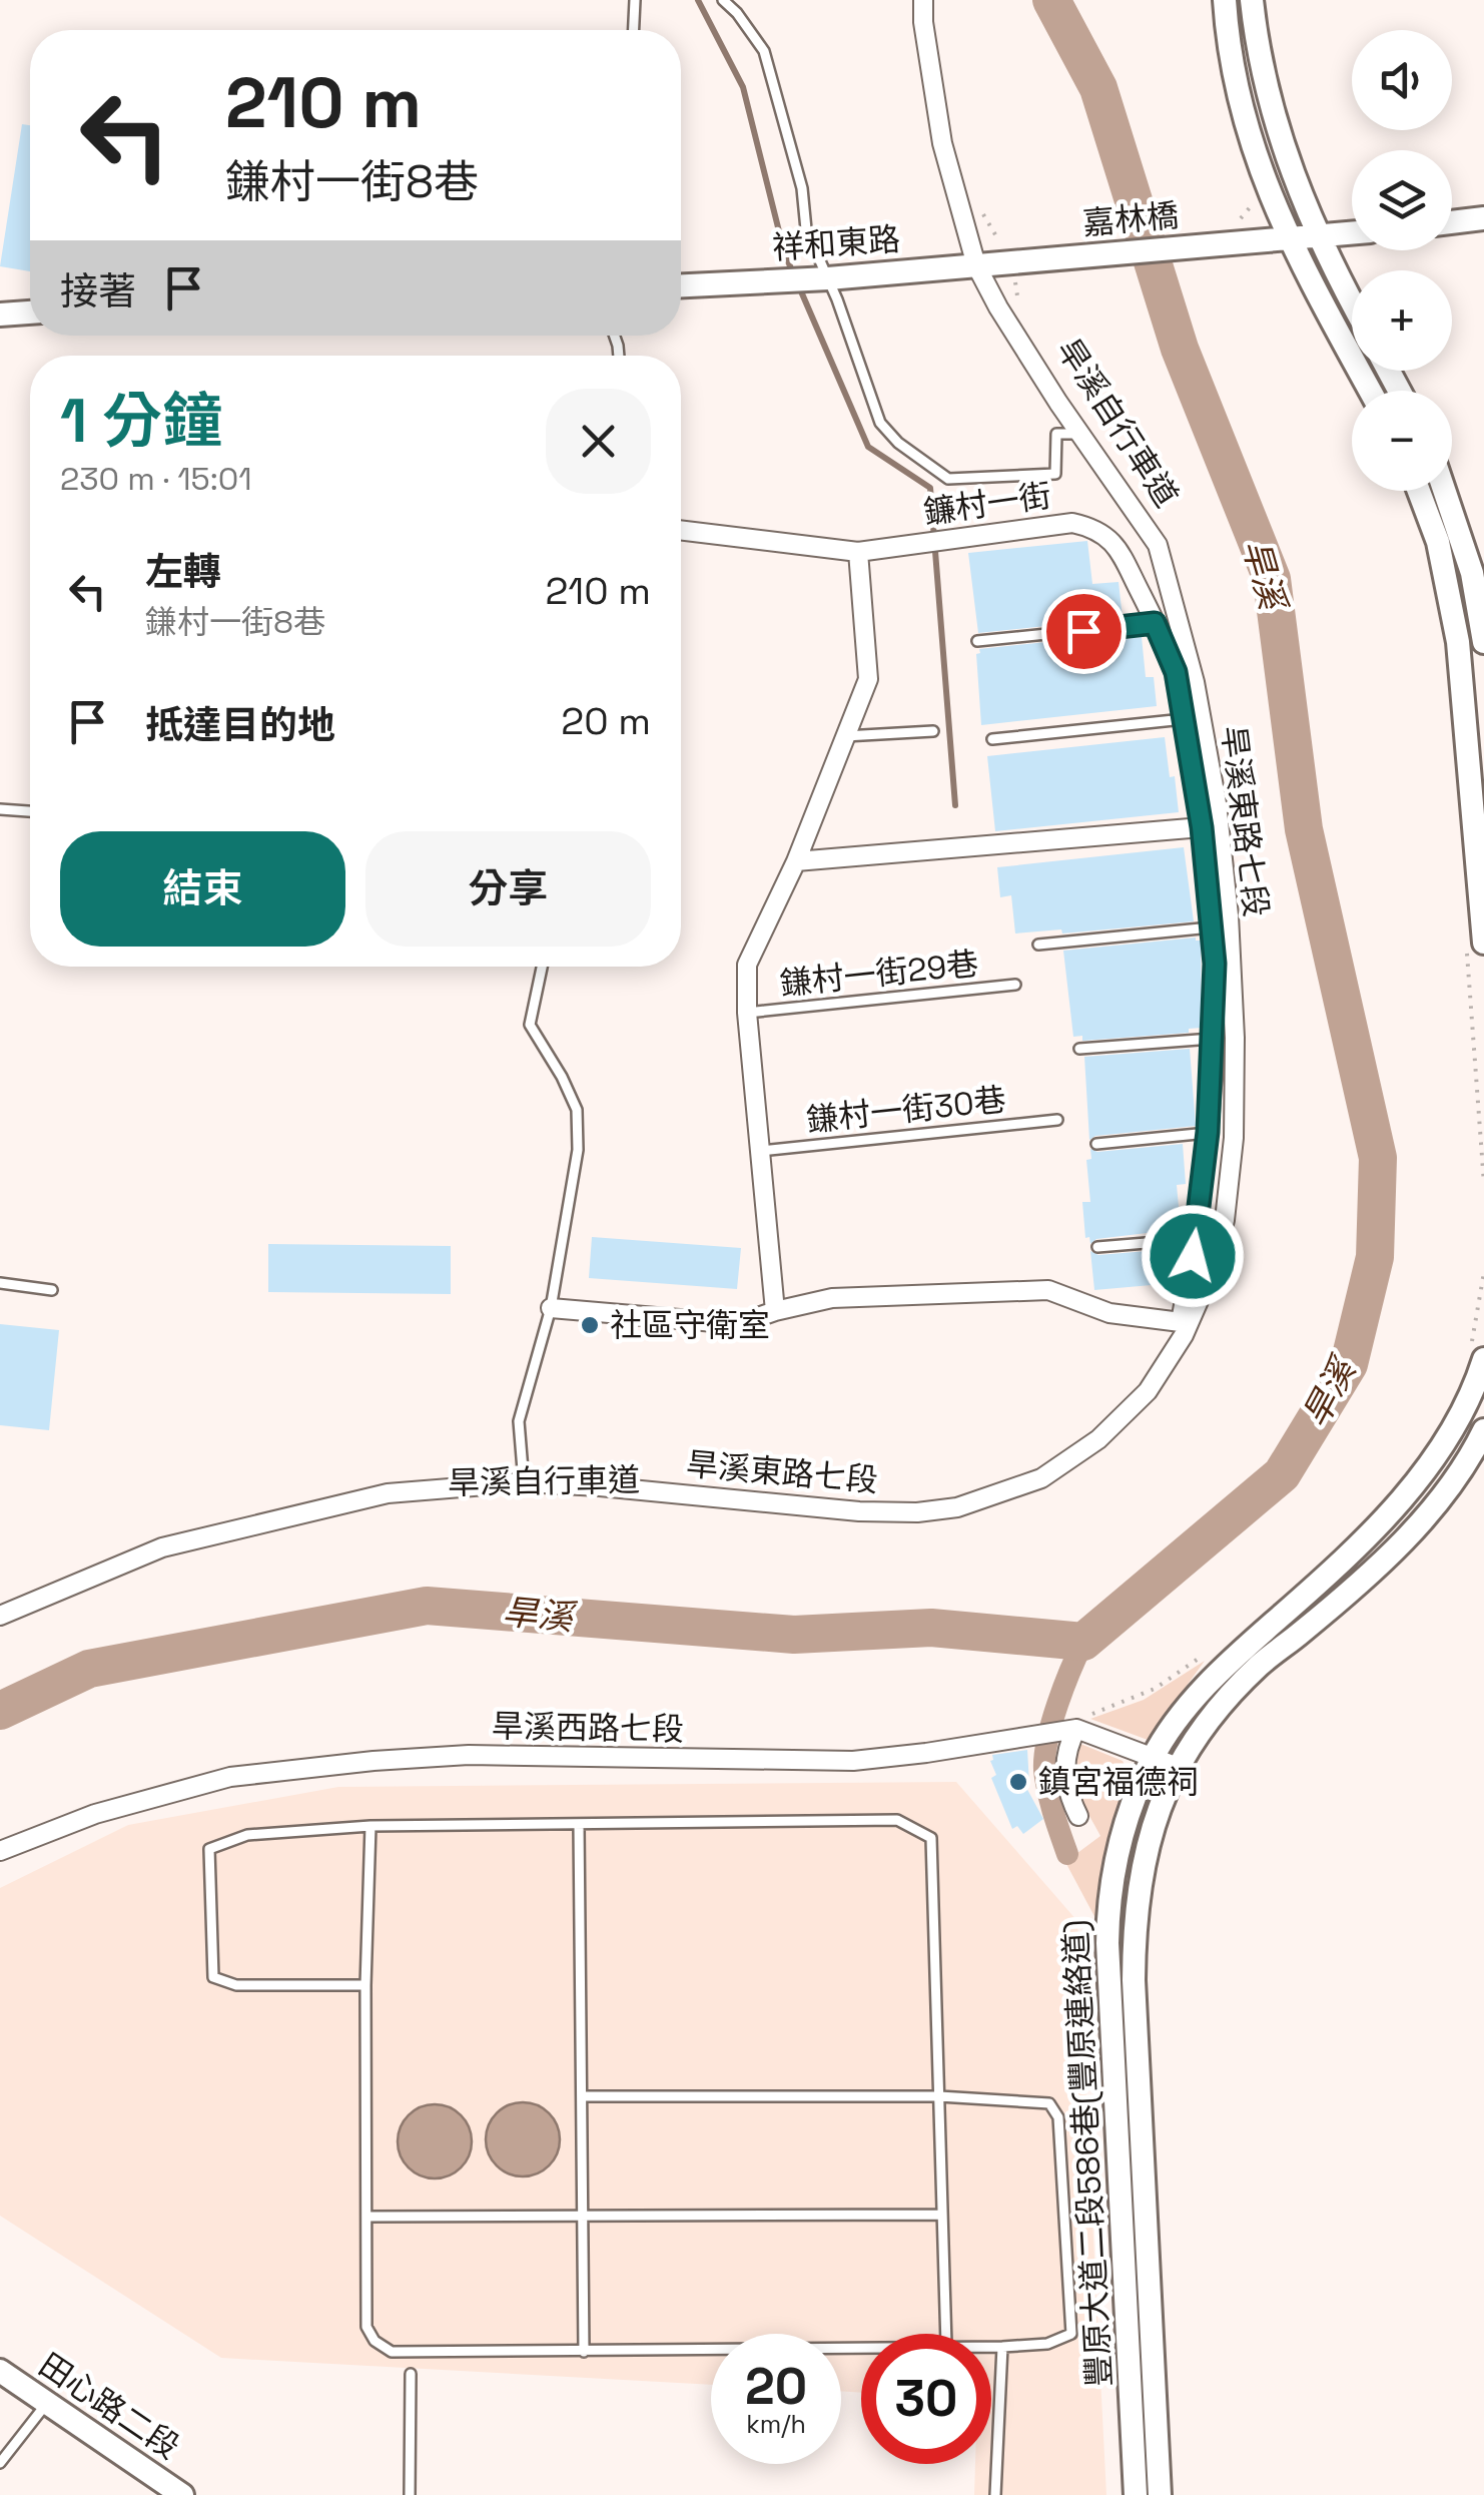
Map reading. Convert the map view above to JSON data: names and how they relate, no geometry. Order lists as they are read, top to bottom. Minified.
{"streets":{"street":["嘉林橋","祥和東路","鐮村一街","旱溪東路七段","旱溪西路七段","豐原大道二段586巷(豐原連絡道)","田心路二段"],"lane":["鎌村一街29巷","鎌村一街30巷"]},"crossings":[["嘉林橋","祥和東路"],["祥和東路","旱溪東路七段"],["旱溪西路七段","豐原大道二段586巷(豐原連絡道)"]],"water":["旱溪"],"places":["社區守衛室","鎮宮福德祠"],"page":{"map_buttons":["+","−"],"turn":["210 m","鎌村一街8巷"],"then":"接著","heading":["1 分鐘","230 m · 15:01"],"list":[{"name":"左轉","note":"鎌村一街8巷","value":"210 m"},{"name":"抵達目的地","value":"20 m"}],"buttons":["結束","分享"],"speed":"20 km/h","limit":"30"}}
